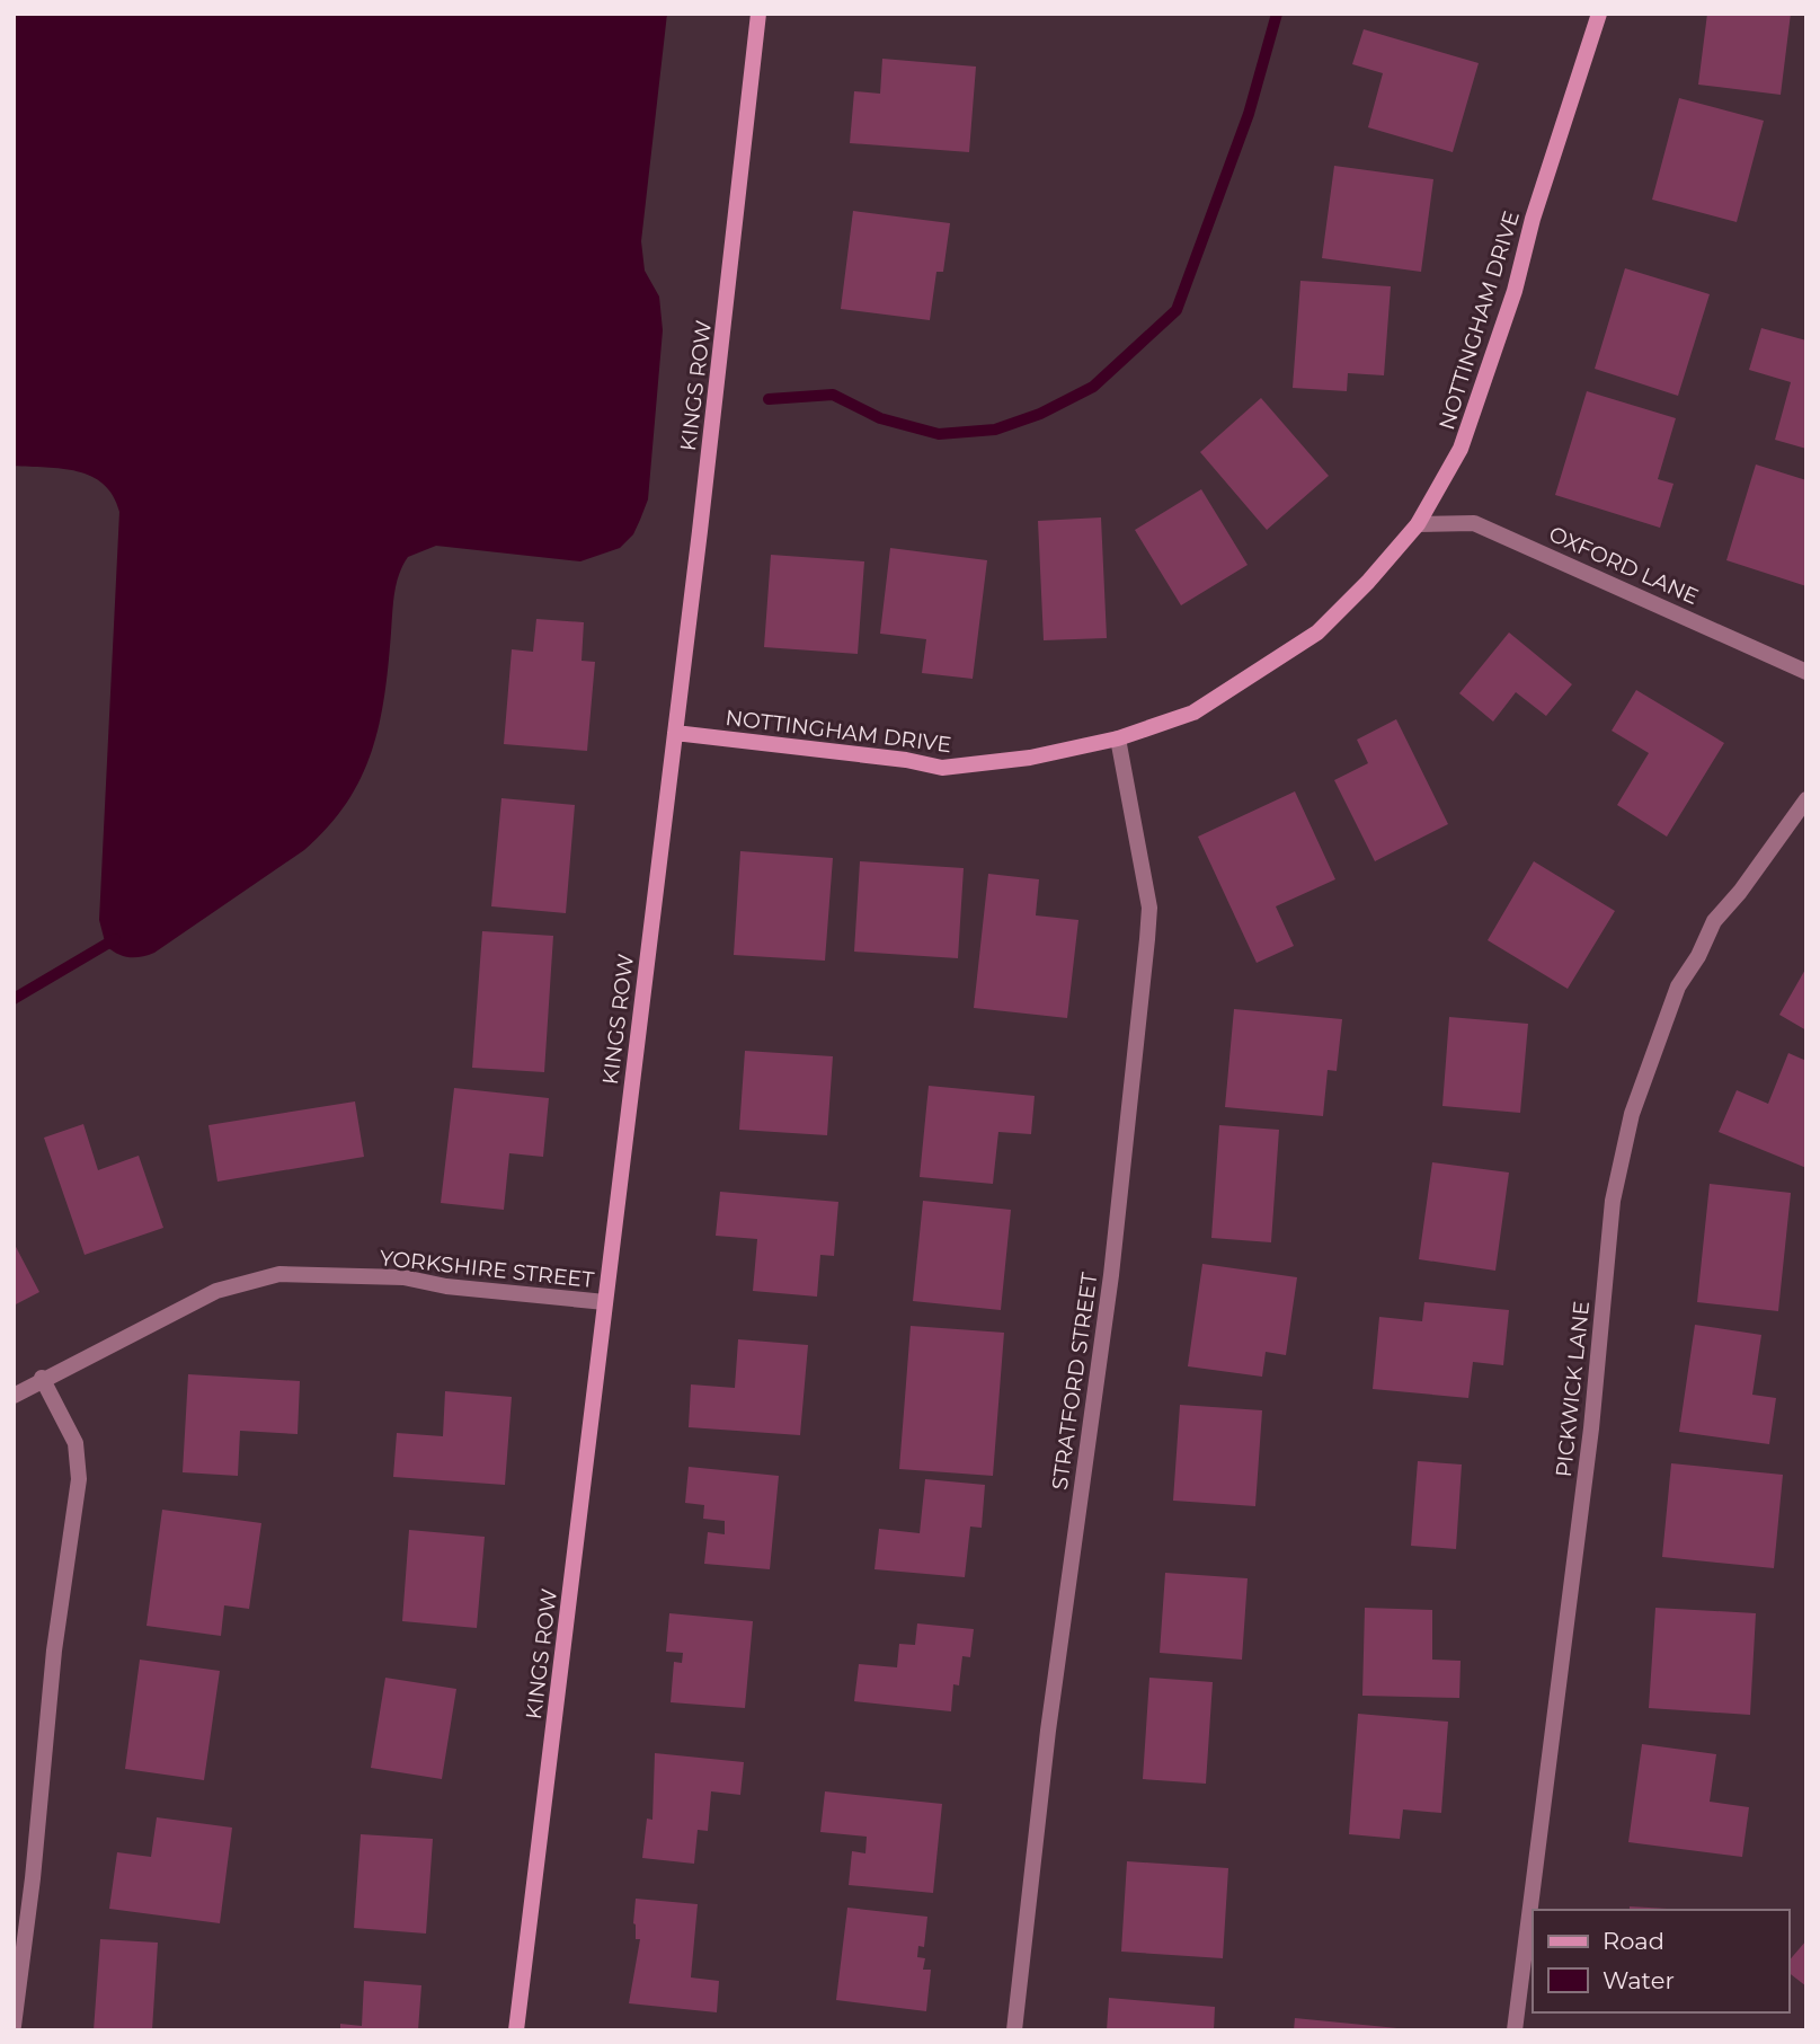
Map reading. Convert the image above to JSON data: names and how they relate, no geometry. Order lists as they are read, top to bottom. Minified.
{"streets":{"street":["NOTTINGHAM DRIVE","KINGS ROW","OXFORD LANE","YORKSHIRE STREET","STRATFORD STREET","PICKWICK LANE"]},"crossings":[["NOTTINGHAM DRIVE","KINGS ROW"],["NOTTINGHAM DRIVE","OXFORD LANE"],["NOTTINGHAM DRIVE","STRATFORD STREET"],["KINGS ROW","YORKSHIRE STREET"]],"legend":["Road","Water"]}
